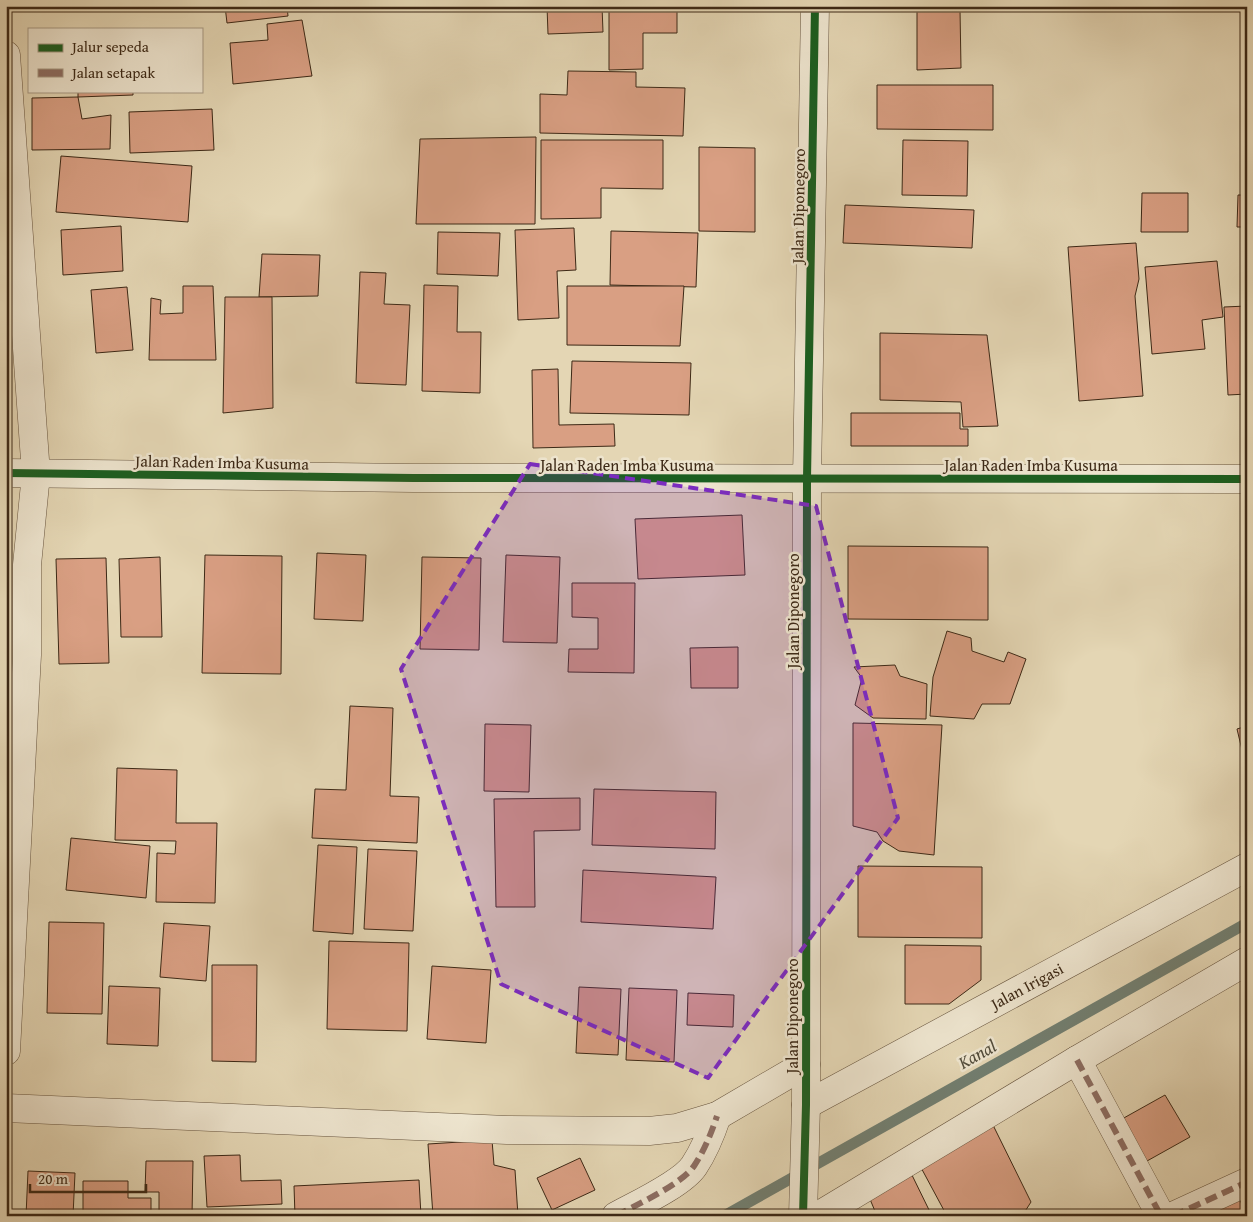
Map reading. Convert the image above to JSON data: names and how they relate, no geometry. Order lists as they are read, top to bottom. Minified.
{"streets":{"street":["Jalan Diponegoro","Jalan Raden Imba Kusuma","Jalan Irigasi"]},"crossings":[["Jalan Diponegoro","Jalan Raden Imba Kusuma"],["Jalan Diponegoro","Jalan Irigasi"]],"water":["Kanal"],"legend":["Jalur sepeda","Jalan setapak"],"scale_bar":"20 m"}
